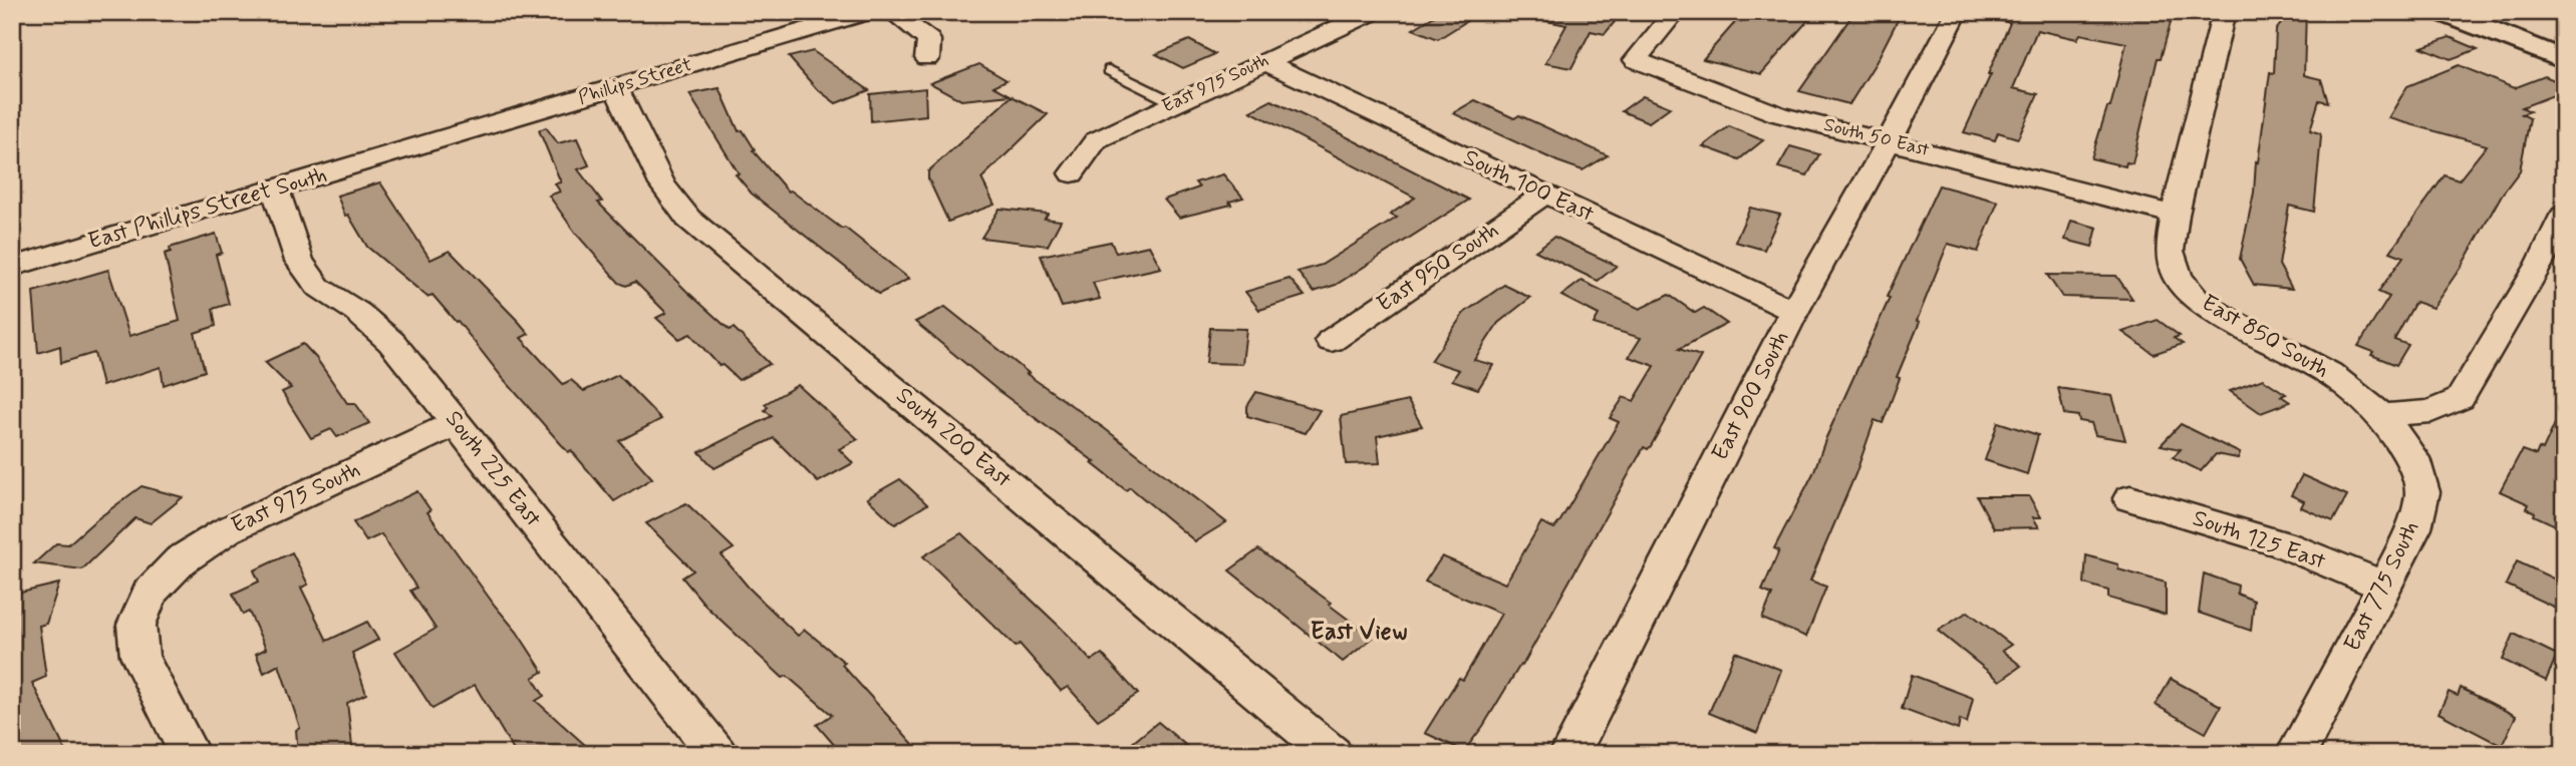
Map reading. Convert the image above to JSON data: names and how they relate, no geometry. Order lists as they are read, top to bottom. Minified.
{"streets":{"street":["Phillips Street","East 975 South","South 50 East","South 100 East","East Phillips Street South","East 950 South","East 850 South","East 900 South","South 200 East","South 225 East","South 125 East","East 775 South"]},"crossings":[["Phillips Street","East Phillips Street South"],["Phillips Street","South 200 East"],["East 975 South","South 100 East"],["East 975 South","South 225 East"],["South 50 East","East 850 South"],["South 50 East","East 900 South"],["South 100 East","East 950 South"],["South 100 East","East 900 South"],["East Phillips Street South","South 225 East"],["East 850 South","East 775 South"],["South 125 East","East 775 South"]],"districts":["East View"]}
